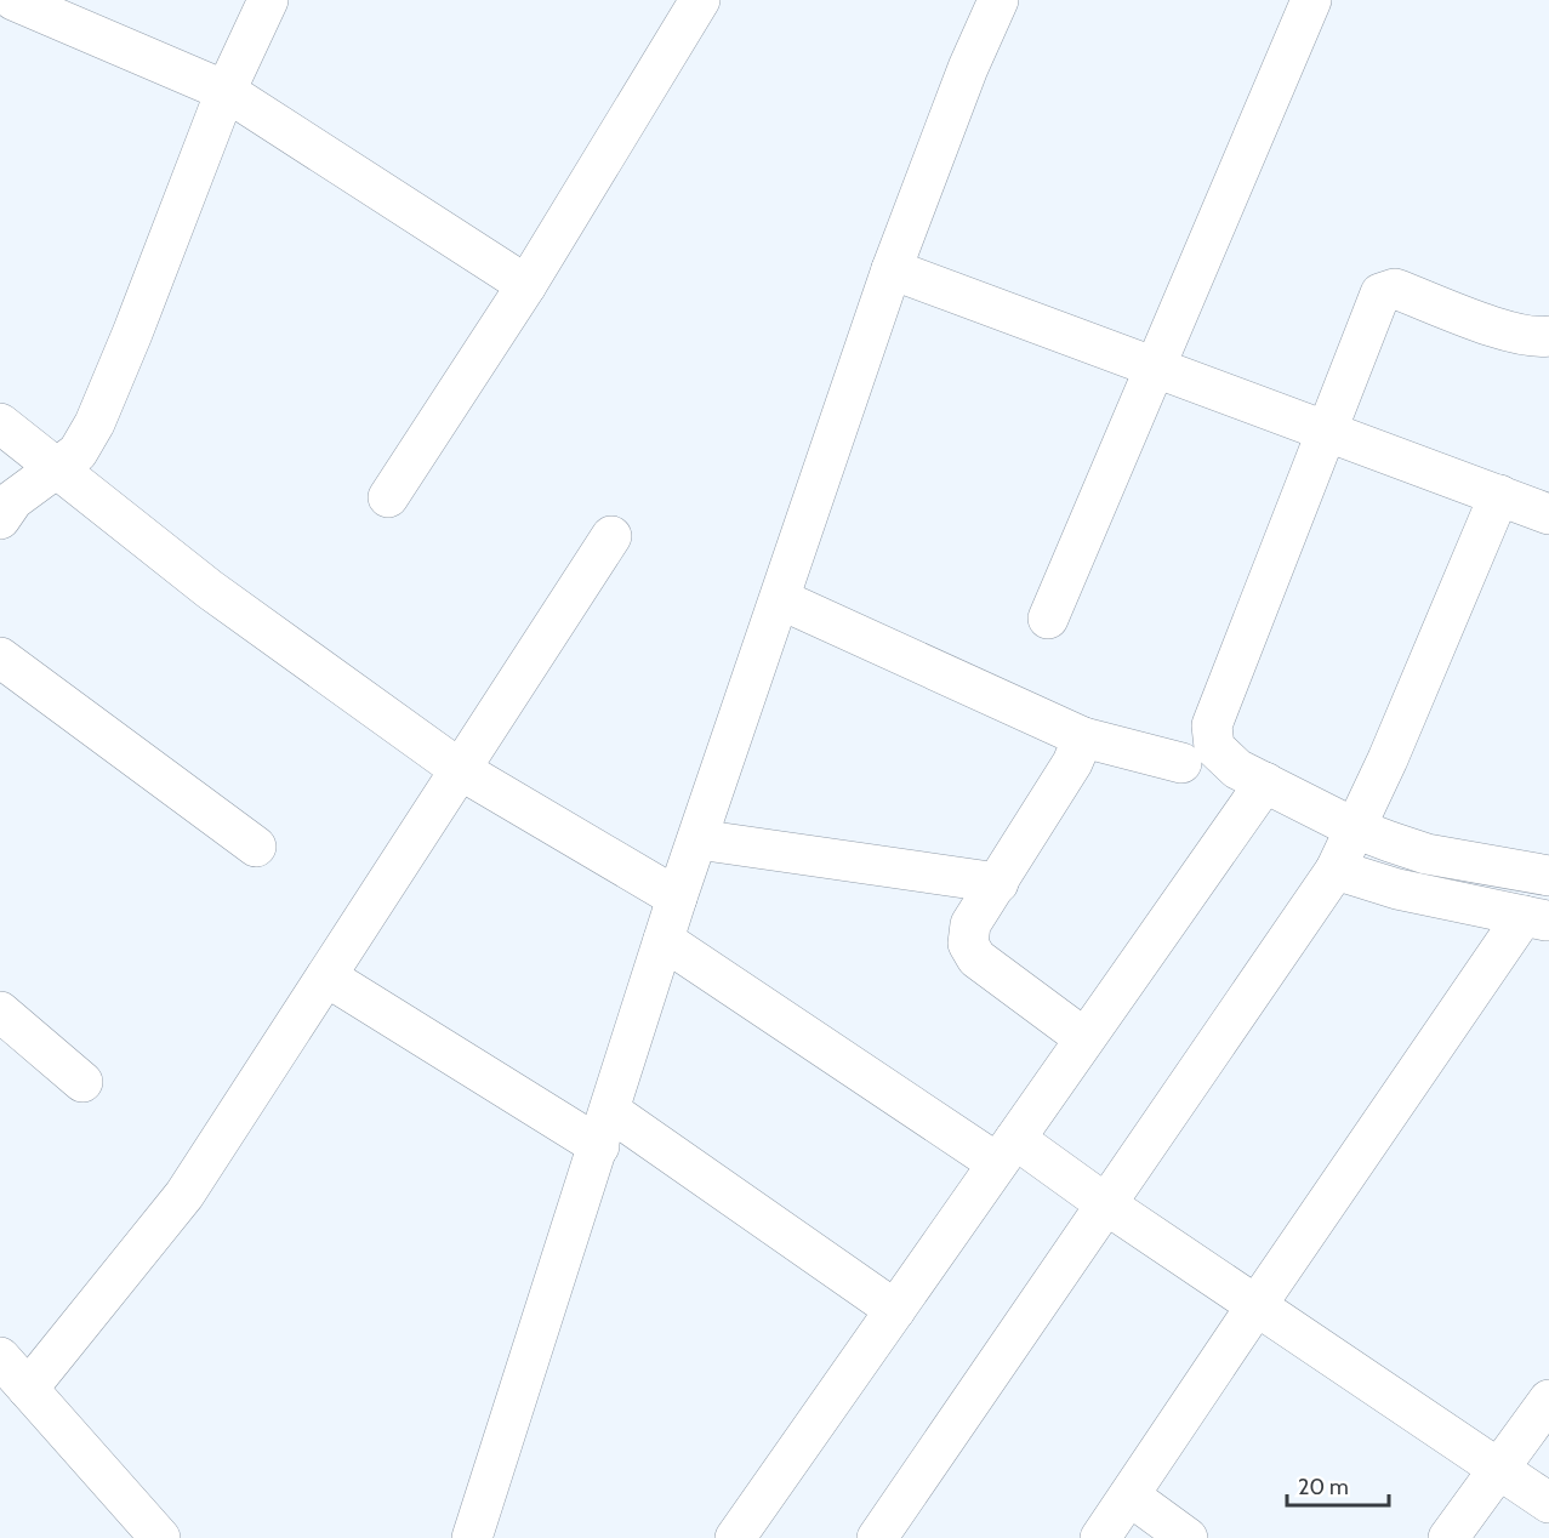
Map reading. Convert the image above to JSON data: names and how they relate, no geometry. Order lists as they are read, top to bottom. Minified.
{"scale_bar":"20 m"}
